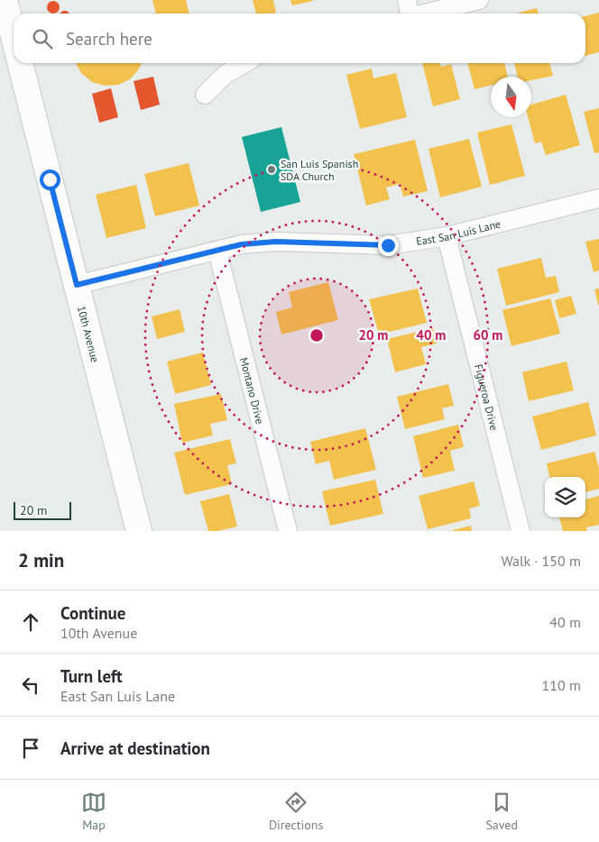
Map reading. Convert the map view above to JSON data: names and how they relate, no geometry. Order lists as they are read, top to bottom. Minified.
{"streets":{"main road":["10th Avenue"],"street":["East San Luis Lane","Montano Drive","Figueroa Drive"]},"crossings":[["East San Luis Lane","10th Avenue"],["East San Luis Lane","Montano Drive"],["East San Luis Lane","Figueroa Drive"]],"places":["San Luis Spanish SDA Church"],"scale_bar":"20 m","north":"bottom","page":{"search":"Search here","scale":"20 m","heading":["2 min","Walk · 150 m"],"list":[["Continue","10th Avenue","40 m"],["Turn left","East San Luis Lane","110 m"],"Arrive at destination"],"nav":["Map","Directions","Saved"]},"rings":["20 m","40 m","60 m"]}
